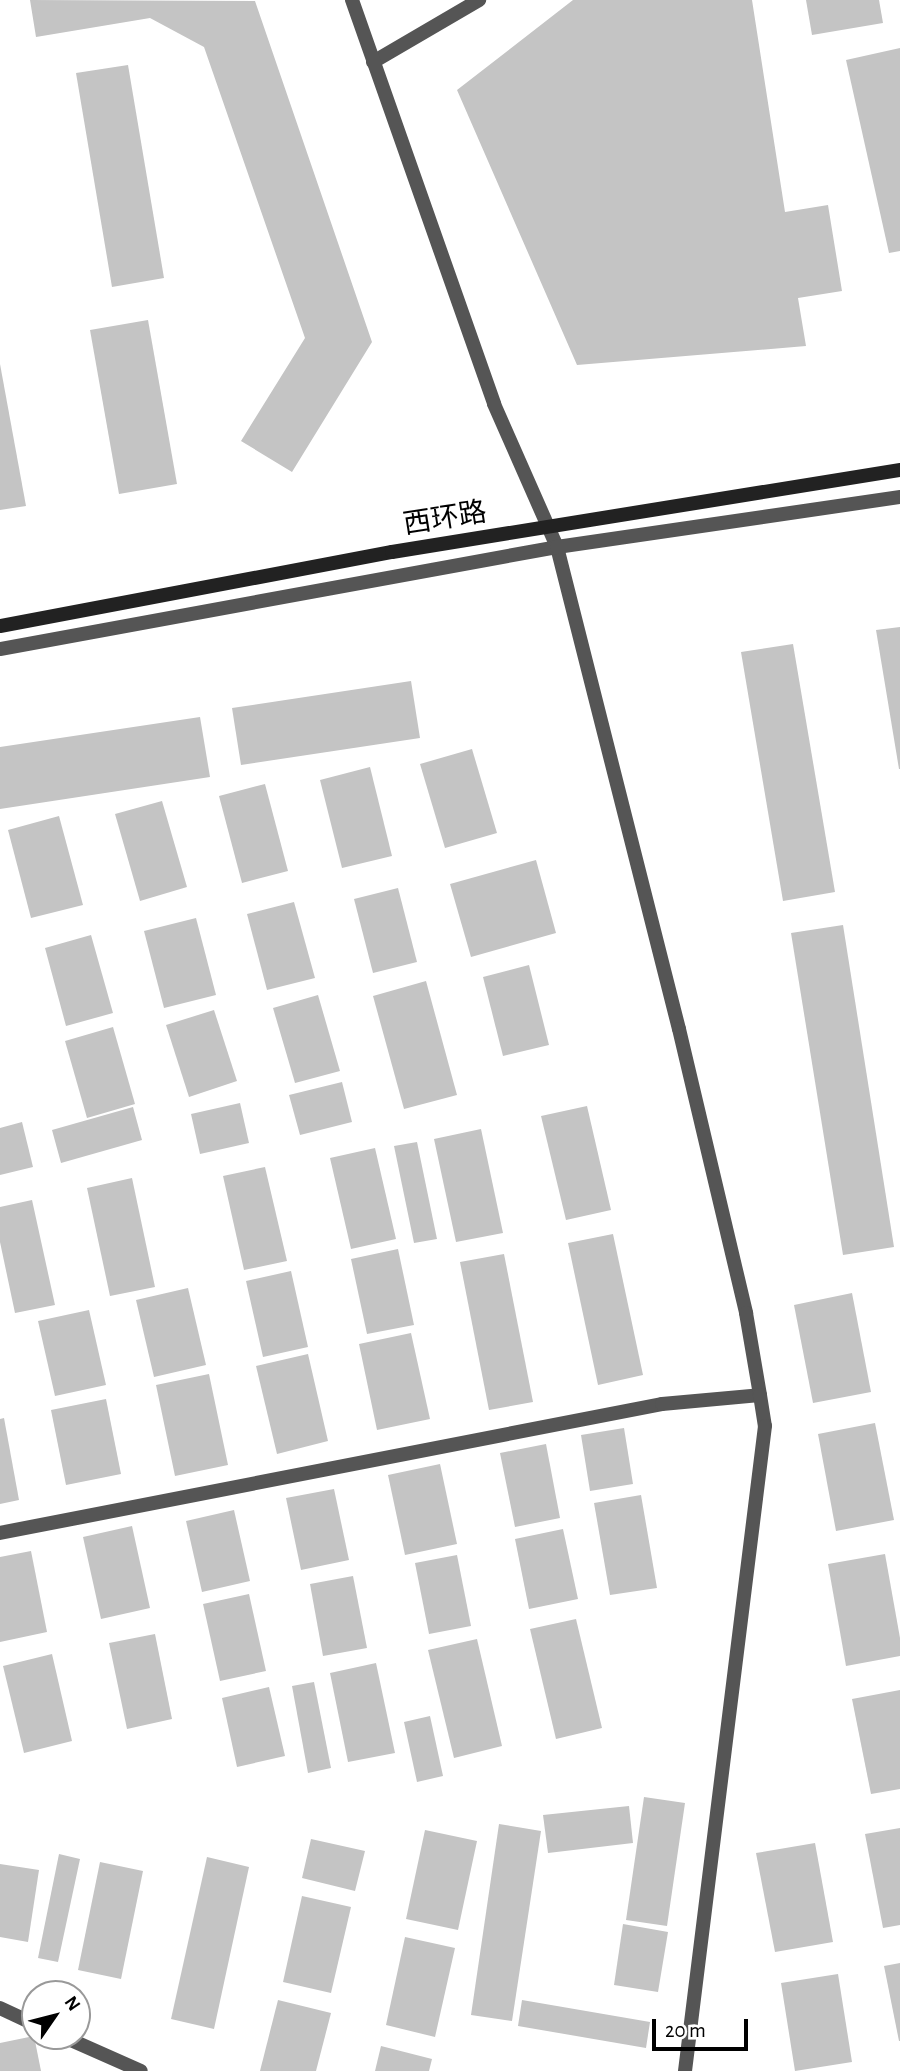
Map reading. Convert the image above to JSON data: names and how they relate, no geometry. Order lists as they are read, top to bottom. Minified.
{"streets":{"main road":["西环路"]},"scale_bar":"20 m","north":"top right"}
